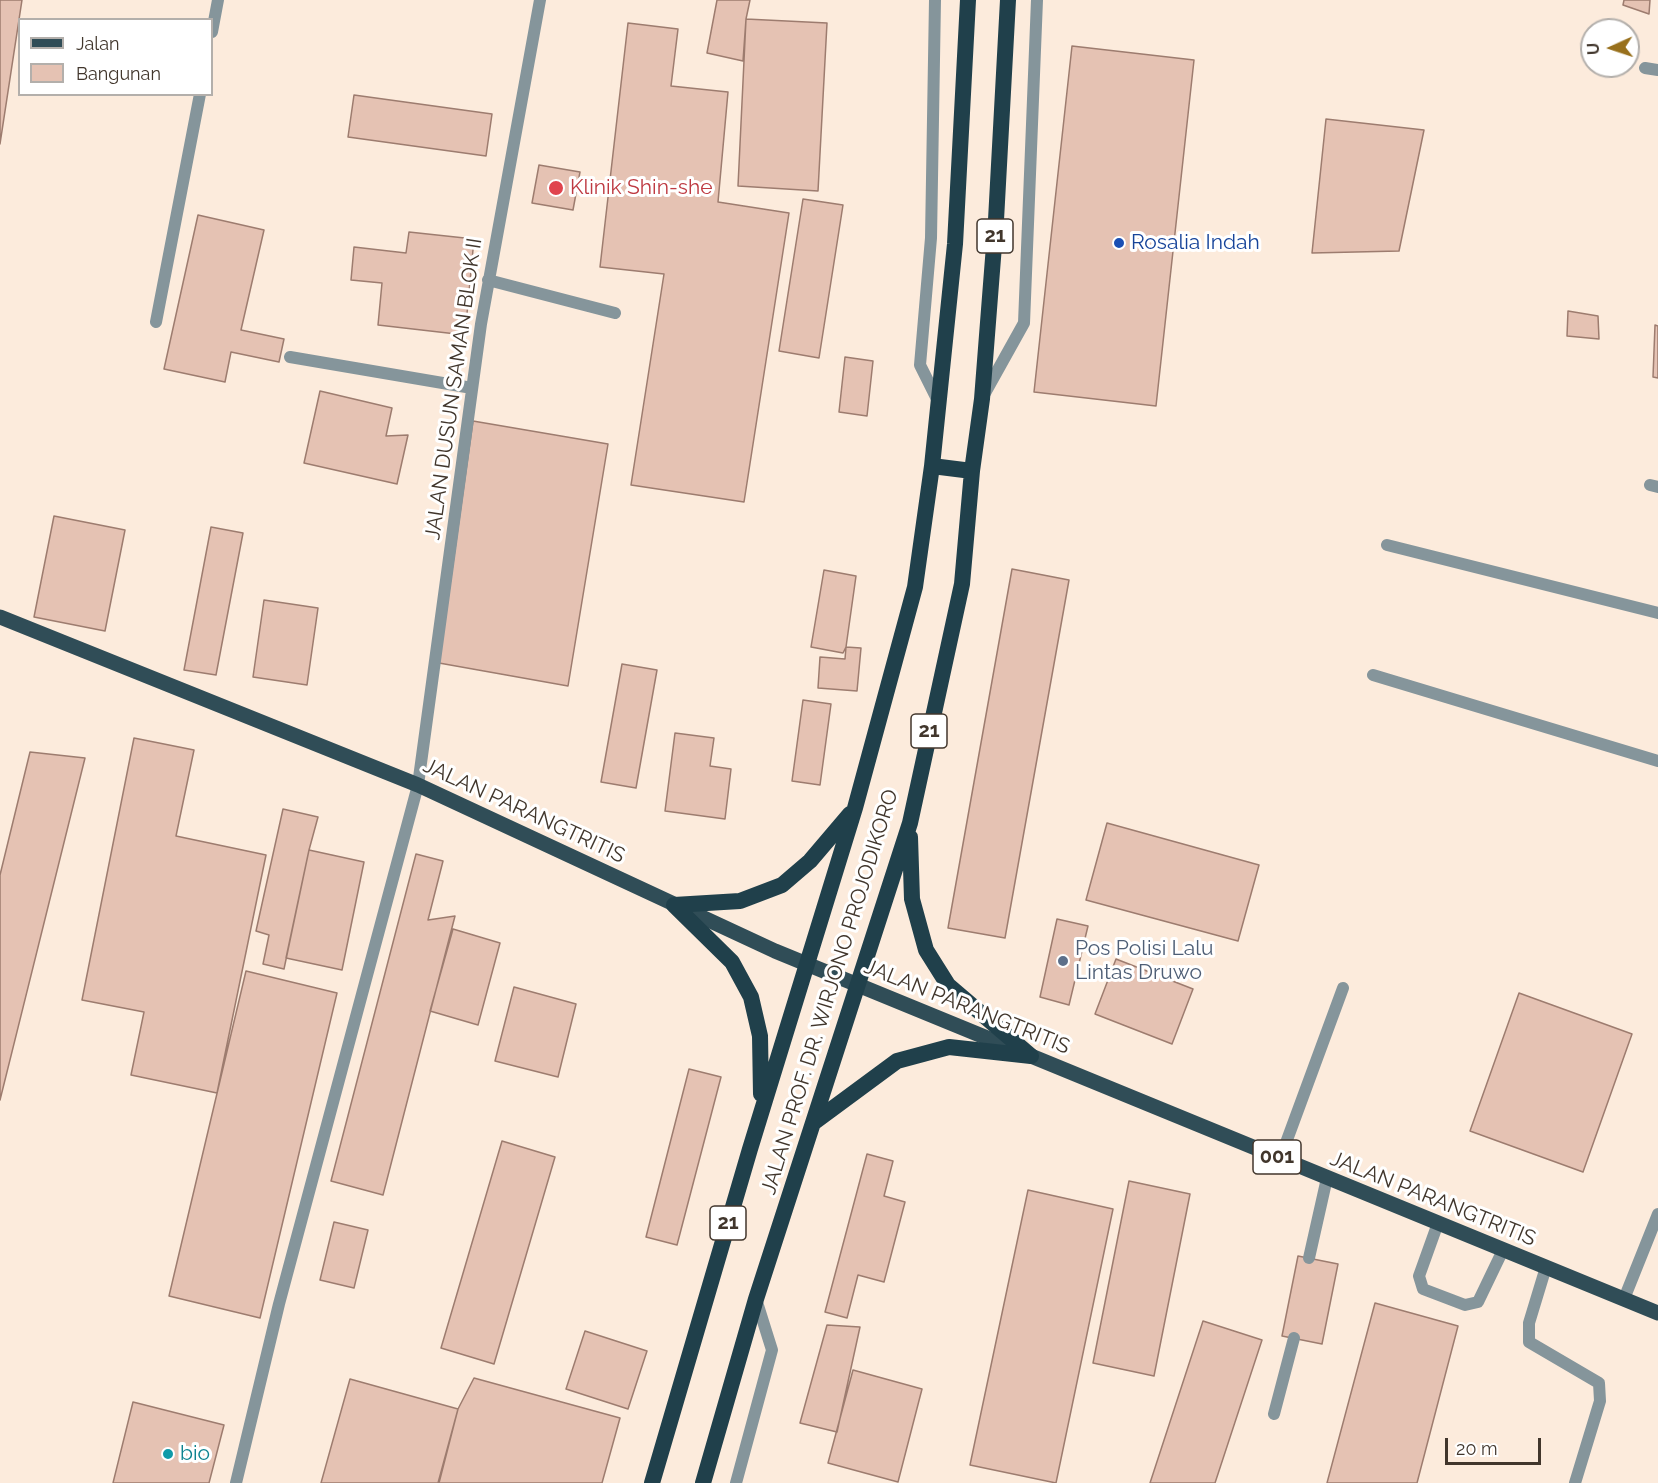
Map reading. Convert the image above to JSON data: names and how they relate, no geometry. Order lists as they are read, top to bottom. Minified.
{"streets":{"highway":["21","JALAN PROF. DR. WIRJONO PROJODIKORO"],"main road":["JALAN PARANGTRITIS","001"],"street":["JALAN DUSUN SAMAN BLOK II"]},"crossings":[["21","JALAN PARANGTRITIS"],["21","JALAN PROF. DR. WIRJONO PROJODIKORO"],["JALAN DUSUN SAMAN BLOK II","JALAN PARANGTRITIS"],["JALAN PARANGTRITIS","JALAN PROF. DR. WIRJONO PROJODIKORO"]],"places":["Klinik Shin-she","Rosalia Indah","Pos Polisi Lalu Lintas Druwo","bio"],"legend":["Jalan","Bangunan"],"scale_bar":"20 m","north":"left"}
